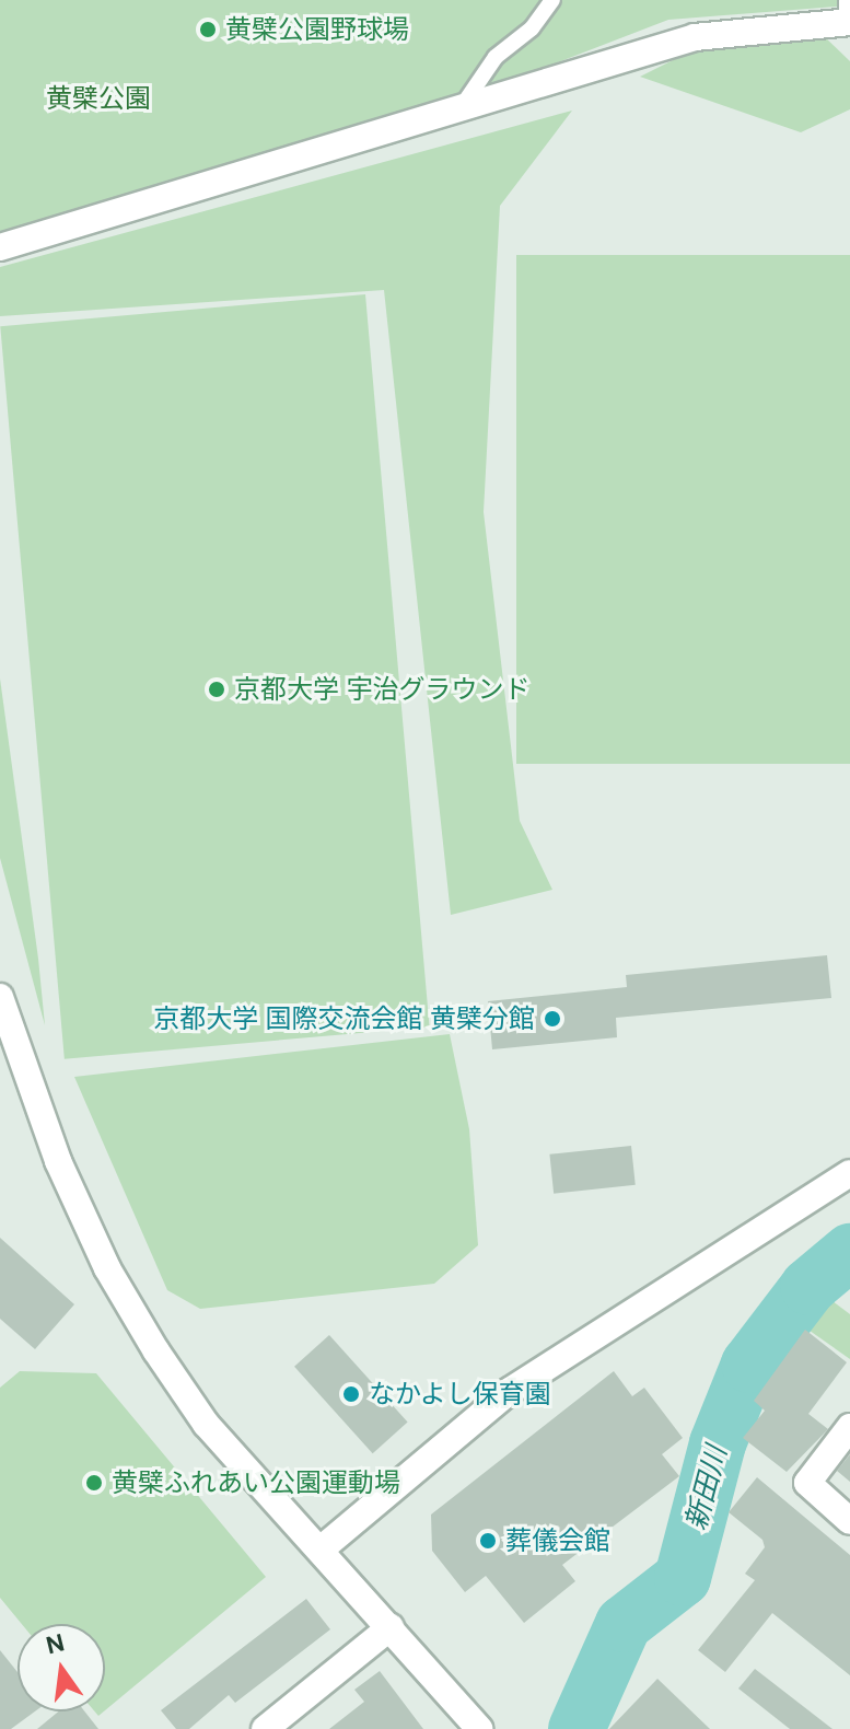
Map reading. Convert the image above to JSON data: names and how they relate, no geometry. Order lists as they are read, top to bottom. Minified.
{"water":["新田川"],"parks":["黄檗公園"],"places":["黄檗公園野球場","京都大学 宇治グラウンド","京都大学 国際交流会館 黄檗分館","なかよし保育園","黄檗ふれあい公園運動場","葬儀会館"],"north":"top"}
